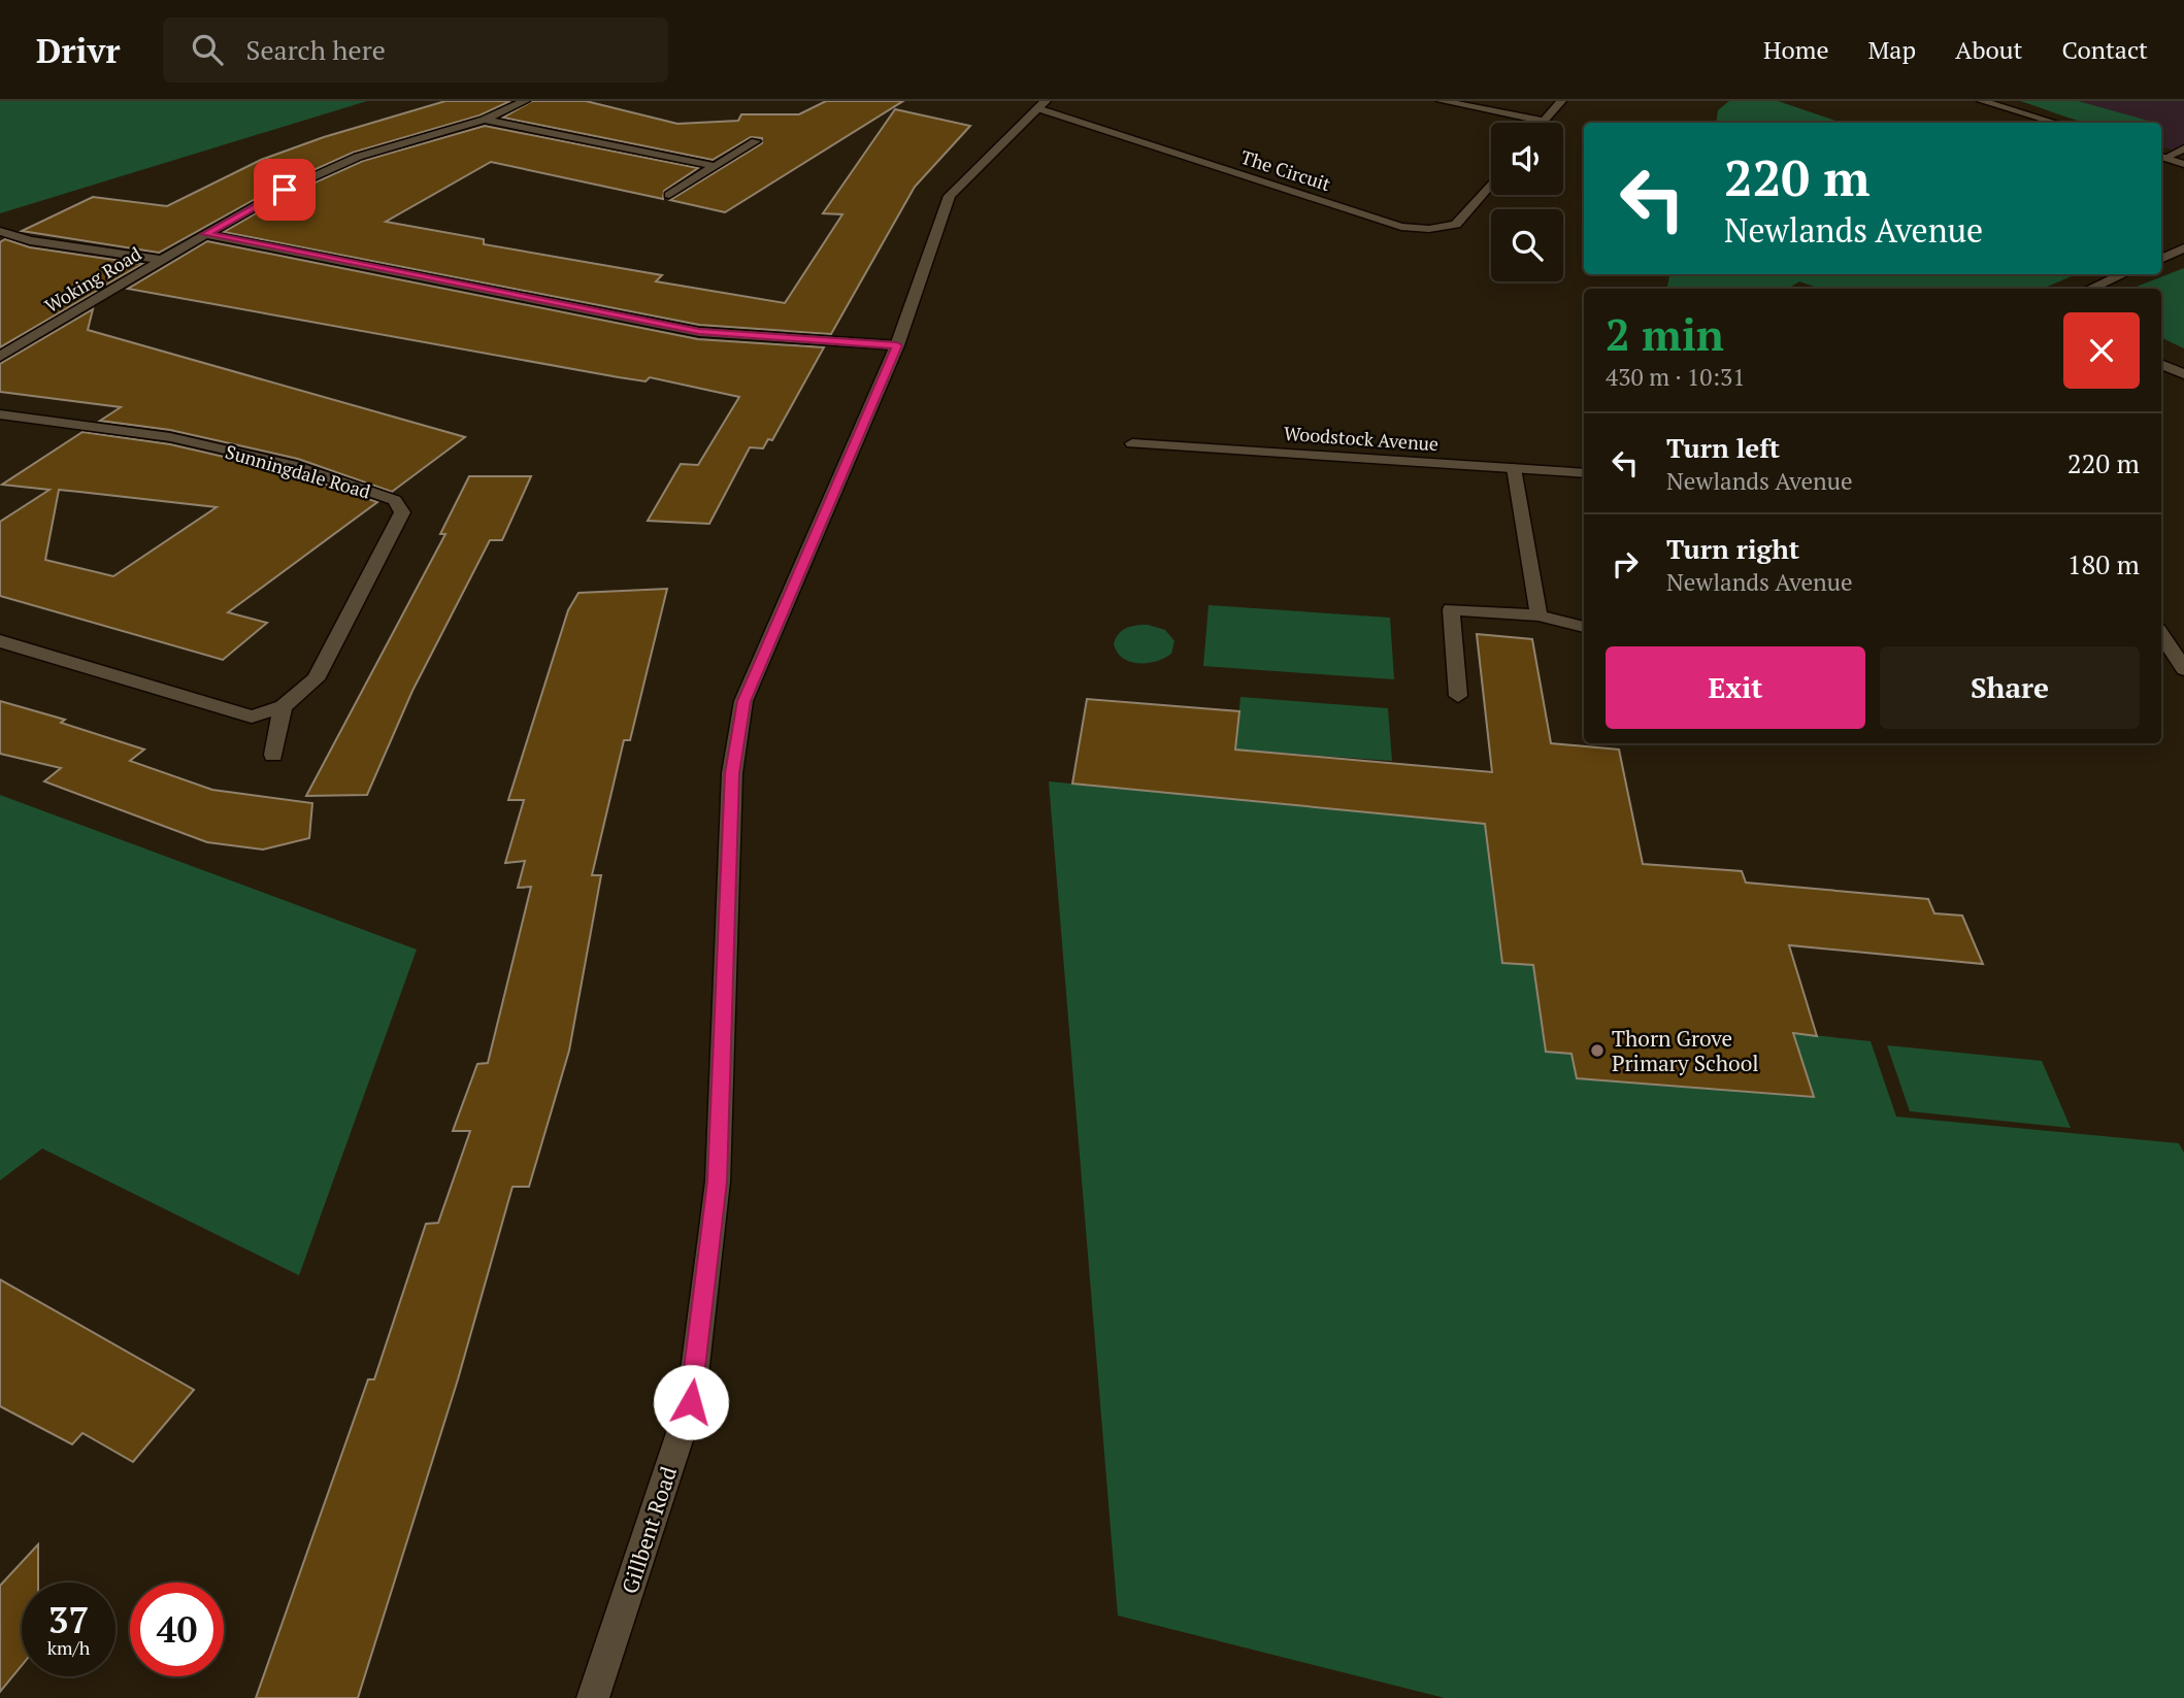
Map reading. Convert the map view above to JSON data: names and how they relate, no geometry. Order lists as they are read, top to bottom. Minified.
{"streets":{"street":["The Circuit","Woking Road","Woodstock Avenue","Sunningdale Road","Gillbent Road"]},"crossings":[["The Circuit","Gillbent Road"]],"places":["Thorn Grove Primary School"],"page":{"header":"Drivr","search":"Search here","nav":["Home","Map","About","Contact"],"turn":["220 m","Newlands Avenue"],"heading":["2 min","430 m · 10:31"],"list":[{"name":"Turn left","note":"Newlands Avenue","value":"220 m"},{"name":"Turn right","note":"Newlands Avenue","value":"180 m"}],"buttons":["Exit","Share"],"speed":"37 km/h","limit":"40"}}
